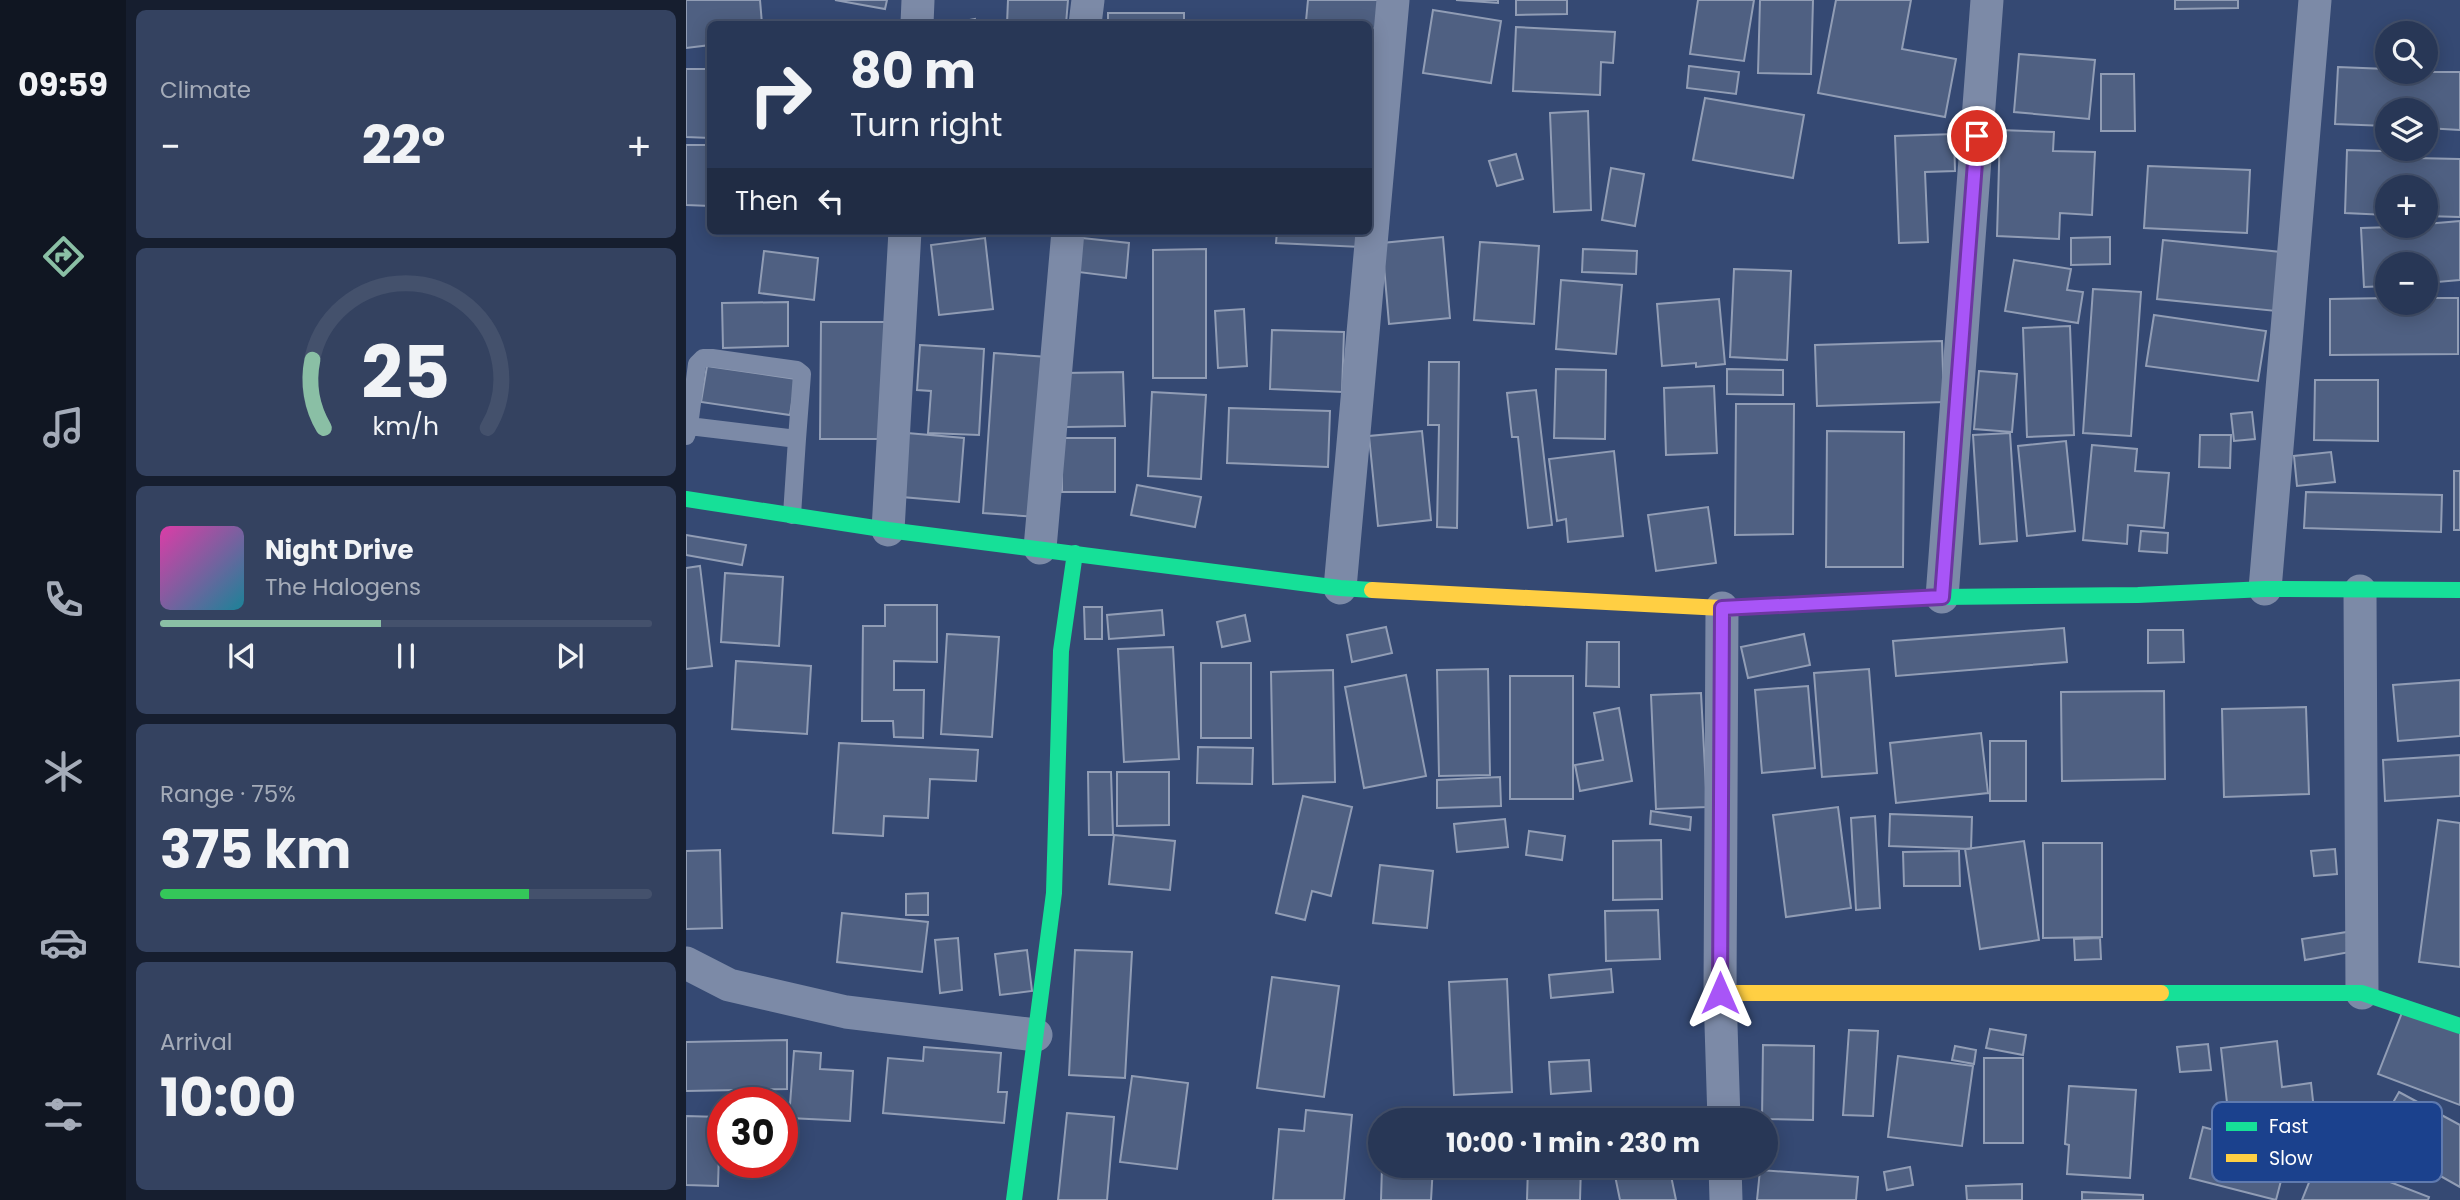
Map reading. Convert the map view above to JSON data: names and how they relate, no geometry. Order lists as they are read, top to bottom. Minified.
{"legend":["Fast","Slow"],"page":{"tabs":"09:59","tile":["Climate",["Range · 75%","375 km"],["Arrival","10:00"]],"map_buttons":["+","−"],"turn":["80 m","Turn right"],"heat":["−","22°","+"],"then":"Then","song":["Night Drive","The Halogens"],"limit":"30","trip":"10:00 · 1 min · 230 m","gauge":["25","km/h"]}}
